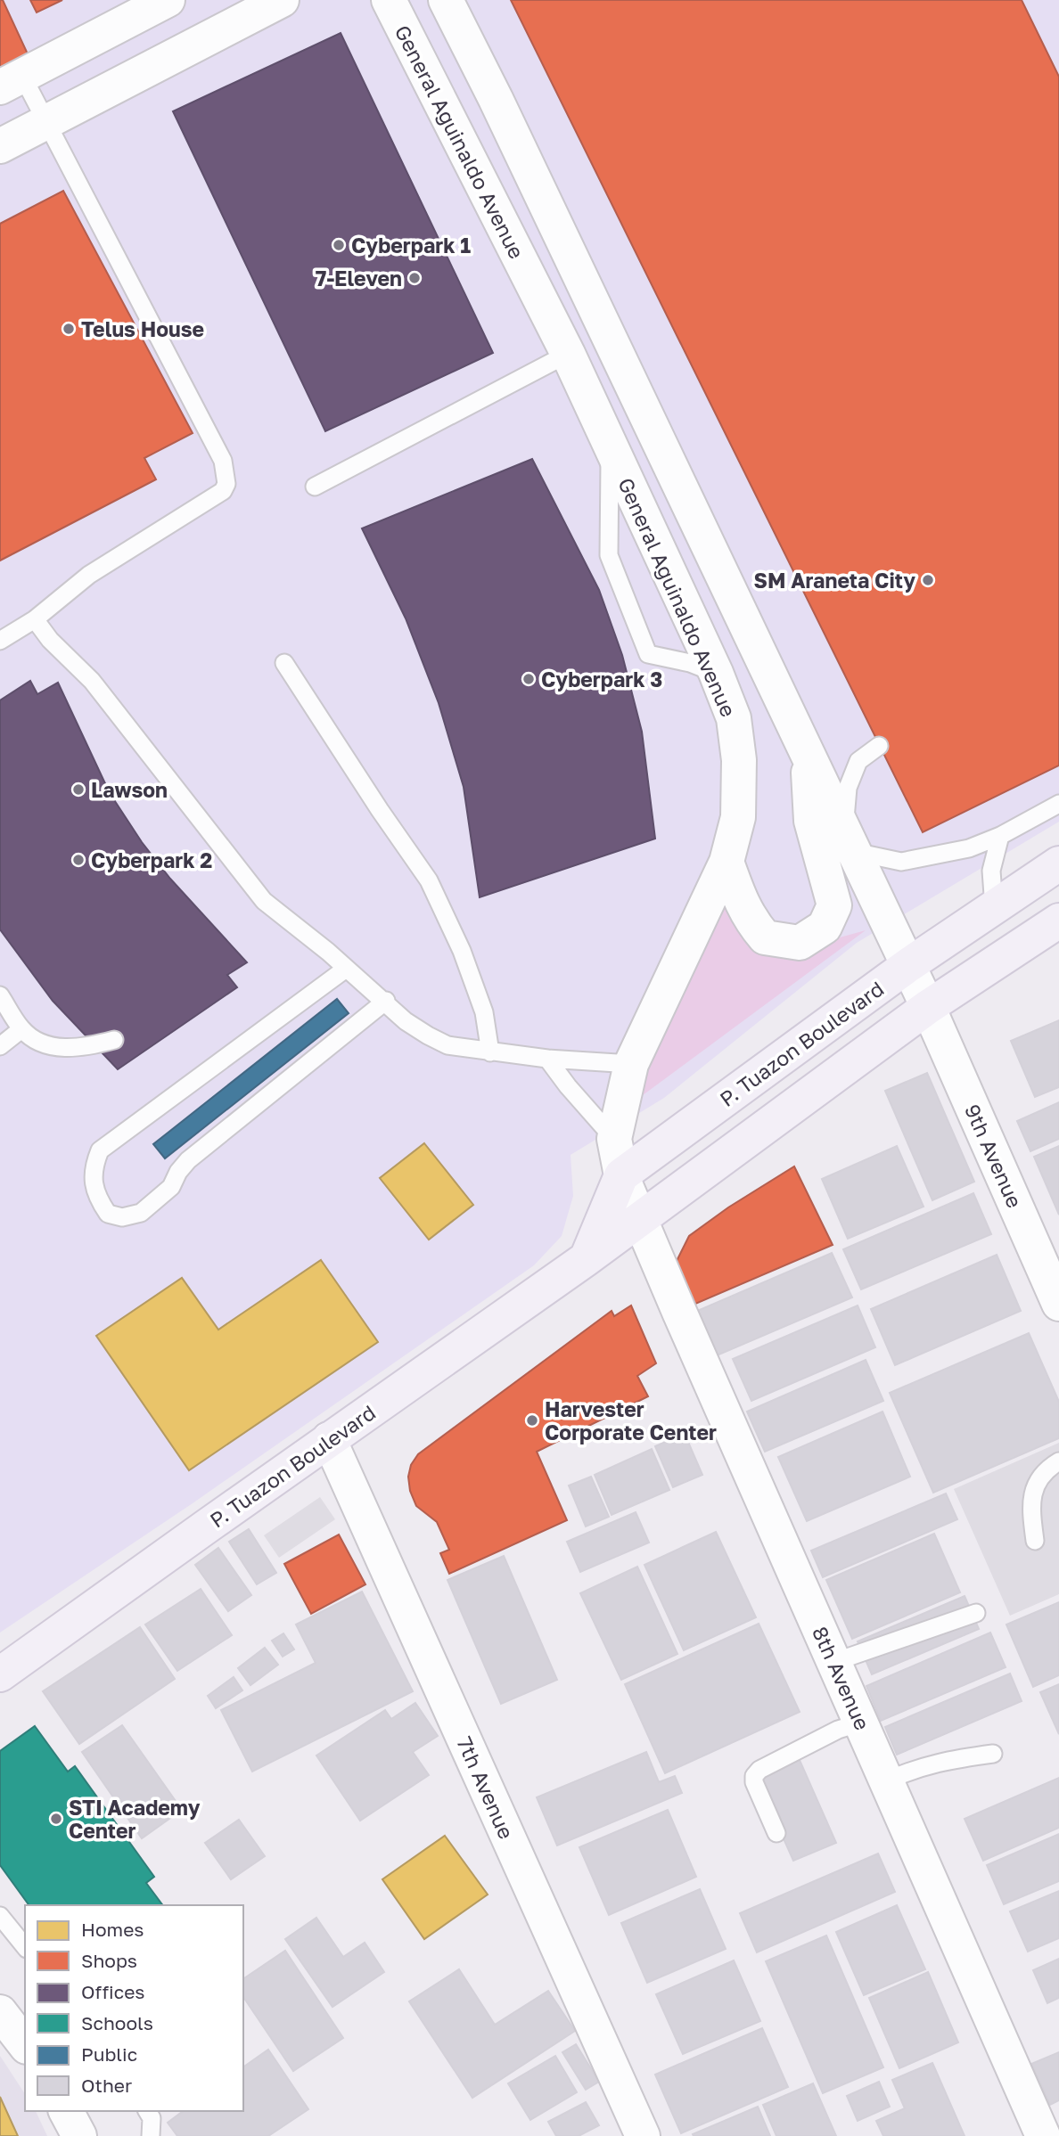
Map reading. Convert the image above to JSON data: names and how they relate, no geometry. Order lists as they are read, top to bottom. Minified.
{"streets":{"main road":["P. Tuazon Boulevard"],"street":["General Aguinaldo Avenue","9th Avenue","8th Avenue","7th Avenue"]},"crossings":[["General Aguinaldo Avenue","P. Tuazon Boulevard"],["General Aguinaldo Avenue","8th Avenue"],["P. Tuazon Boulevard","9th Avenue"],["P. Tuazon Boulevard","8th Avenue"],["P. Tuazon Boulevard","7th Avenue"]],"places":["Cyberpark 1","7-Eleven","Telus House","SM Araneta City","Cyberpark 3","Lawson","Cyberpark 2","Harvester Corporate Center","STI Academy Center"],"legend":["Homes","Shops","Offices","Schools","Public","Other"]}
